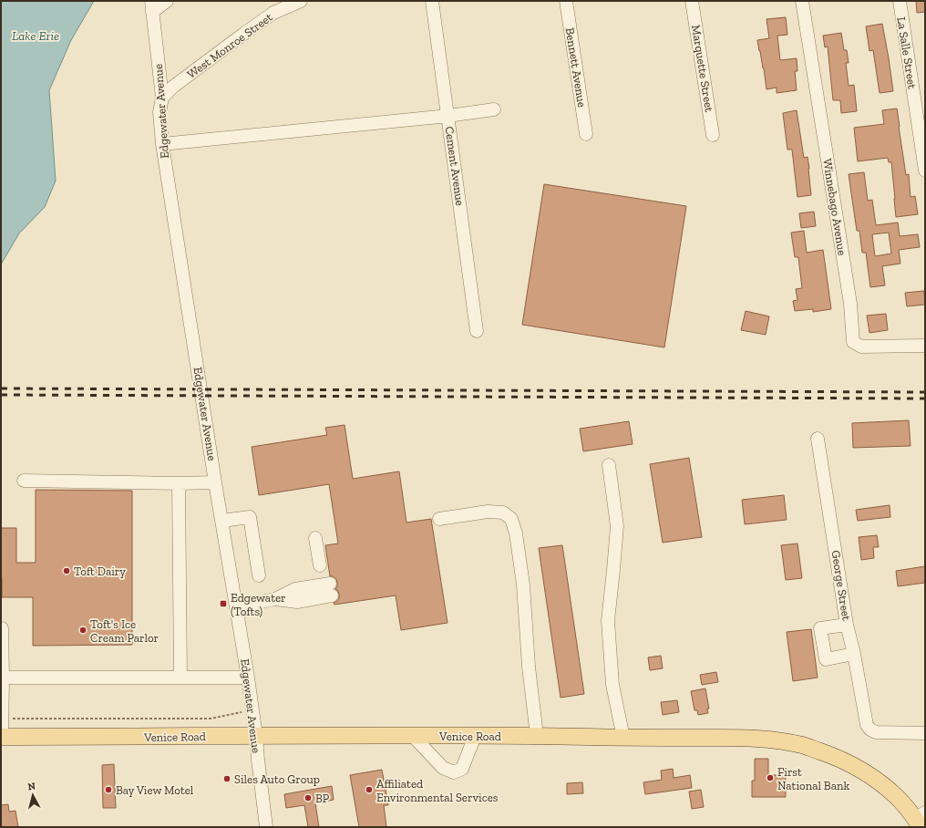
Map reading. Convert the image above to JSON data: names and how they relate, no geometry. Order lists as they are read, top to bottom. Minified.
{"streets":{"main road":["Venice Road"],"street":["West Monroe Street","La Salle Street","Bennett Avenue","Marquette Street","Edgewater Avenue","Cement Avenue","Winnebago Avenue","George Street"]},"crossings":[["West Monroe Street","Edgewater Avenue"],["Edgewater Avenue","Venice Road"]],"water":["Lake Erie"],"places":{"other":["Toft Dairy","Toft's Ice Cream Parlor","First National Bank","Siles Auto Group","Bay View Motel","Affiliated Environmental Services","BP"],"transit":["Edgewater (Tofts)"]},"north":"top"}
